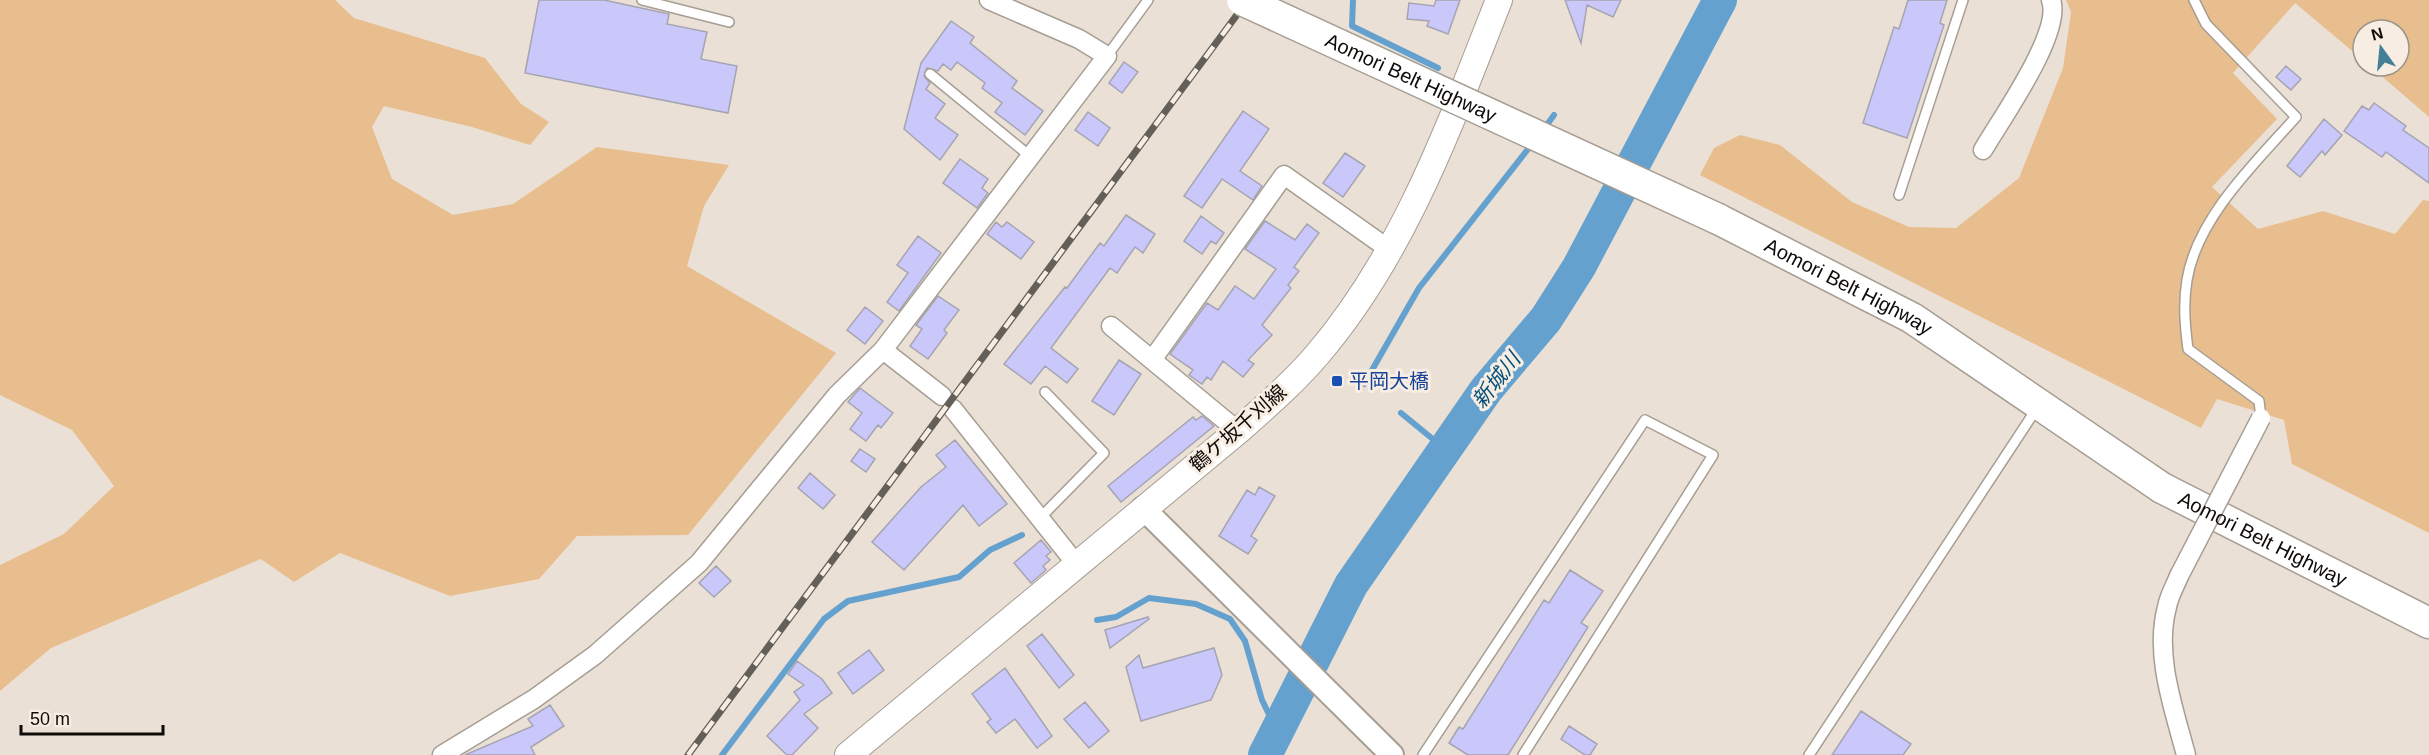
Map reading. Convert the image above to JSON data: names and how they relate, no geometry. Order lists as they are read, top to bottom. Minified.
{"streets":{"highway":["Aomori Belt Highway"],"main road":["鶴ケ坂千刈線"]},"crossings":[["Aomori Belt Highway","鶴ケ坂千刈線"]],"water":["新城川"],"places":{"transit":["平岡大橋"]},"scale_bar":"50 m","north":"top"}
